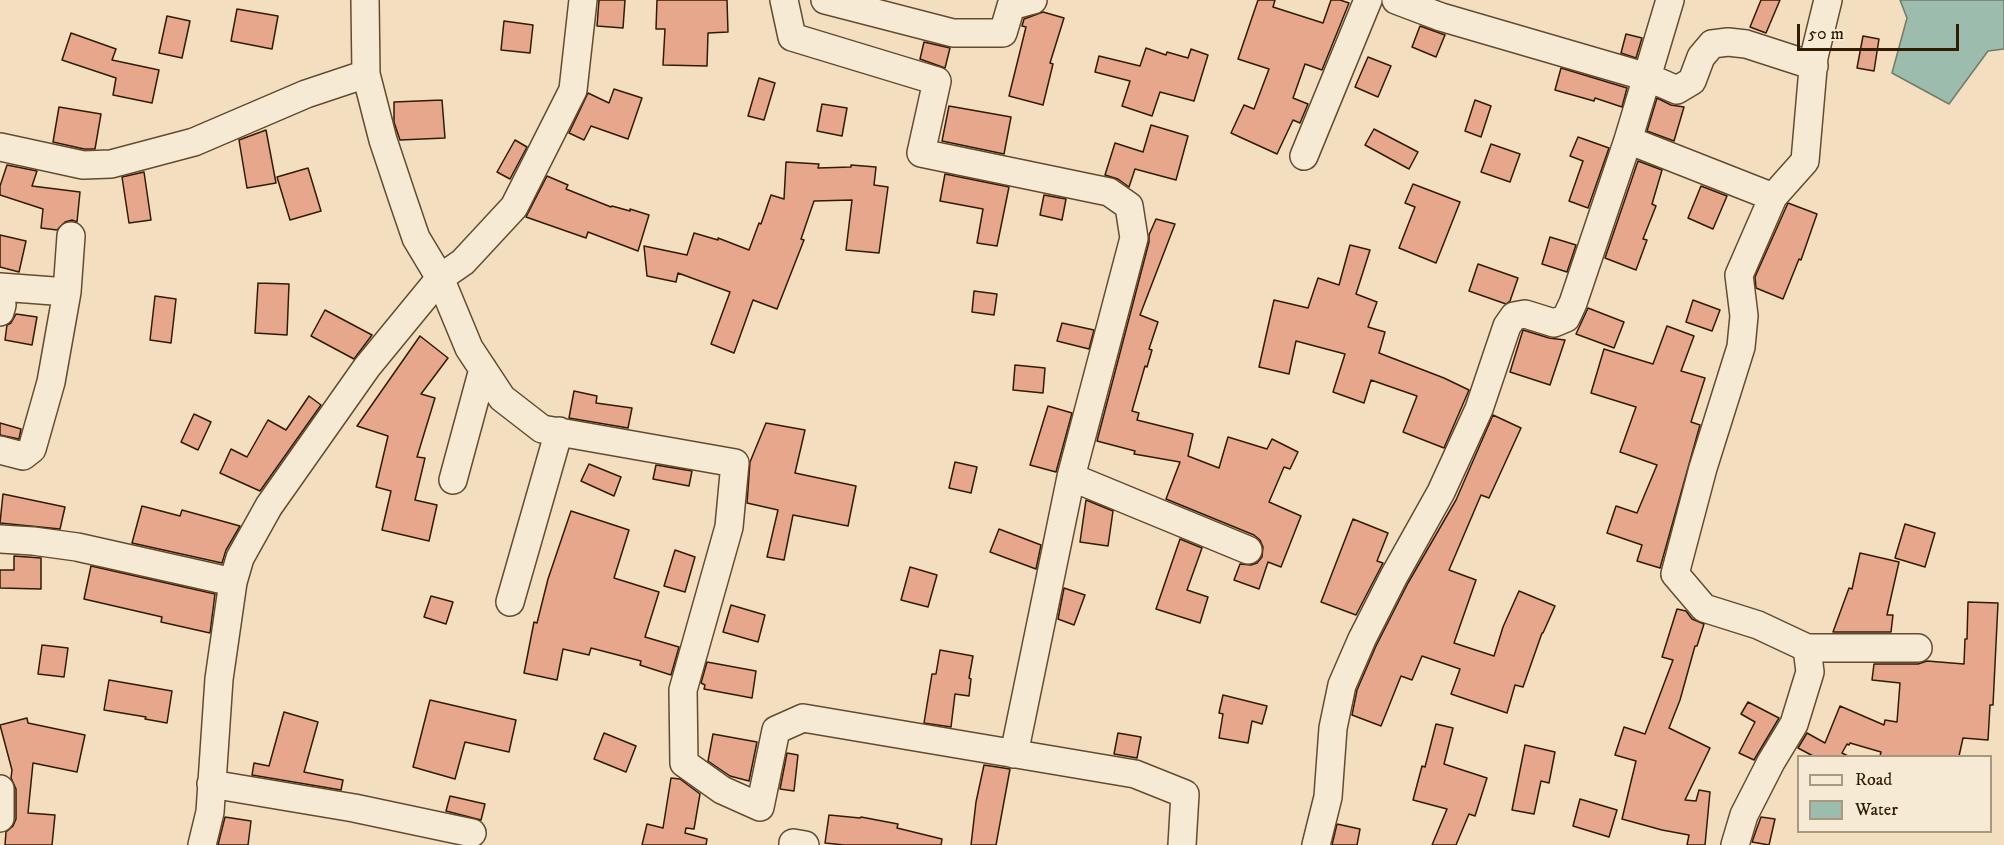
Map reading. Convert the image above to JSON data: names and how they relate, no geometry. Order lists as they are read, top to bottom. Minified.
{"legend":["Road","Water"],"scale_bar":"50 m"}
